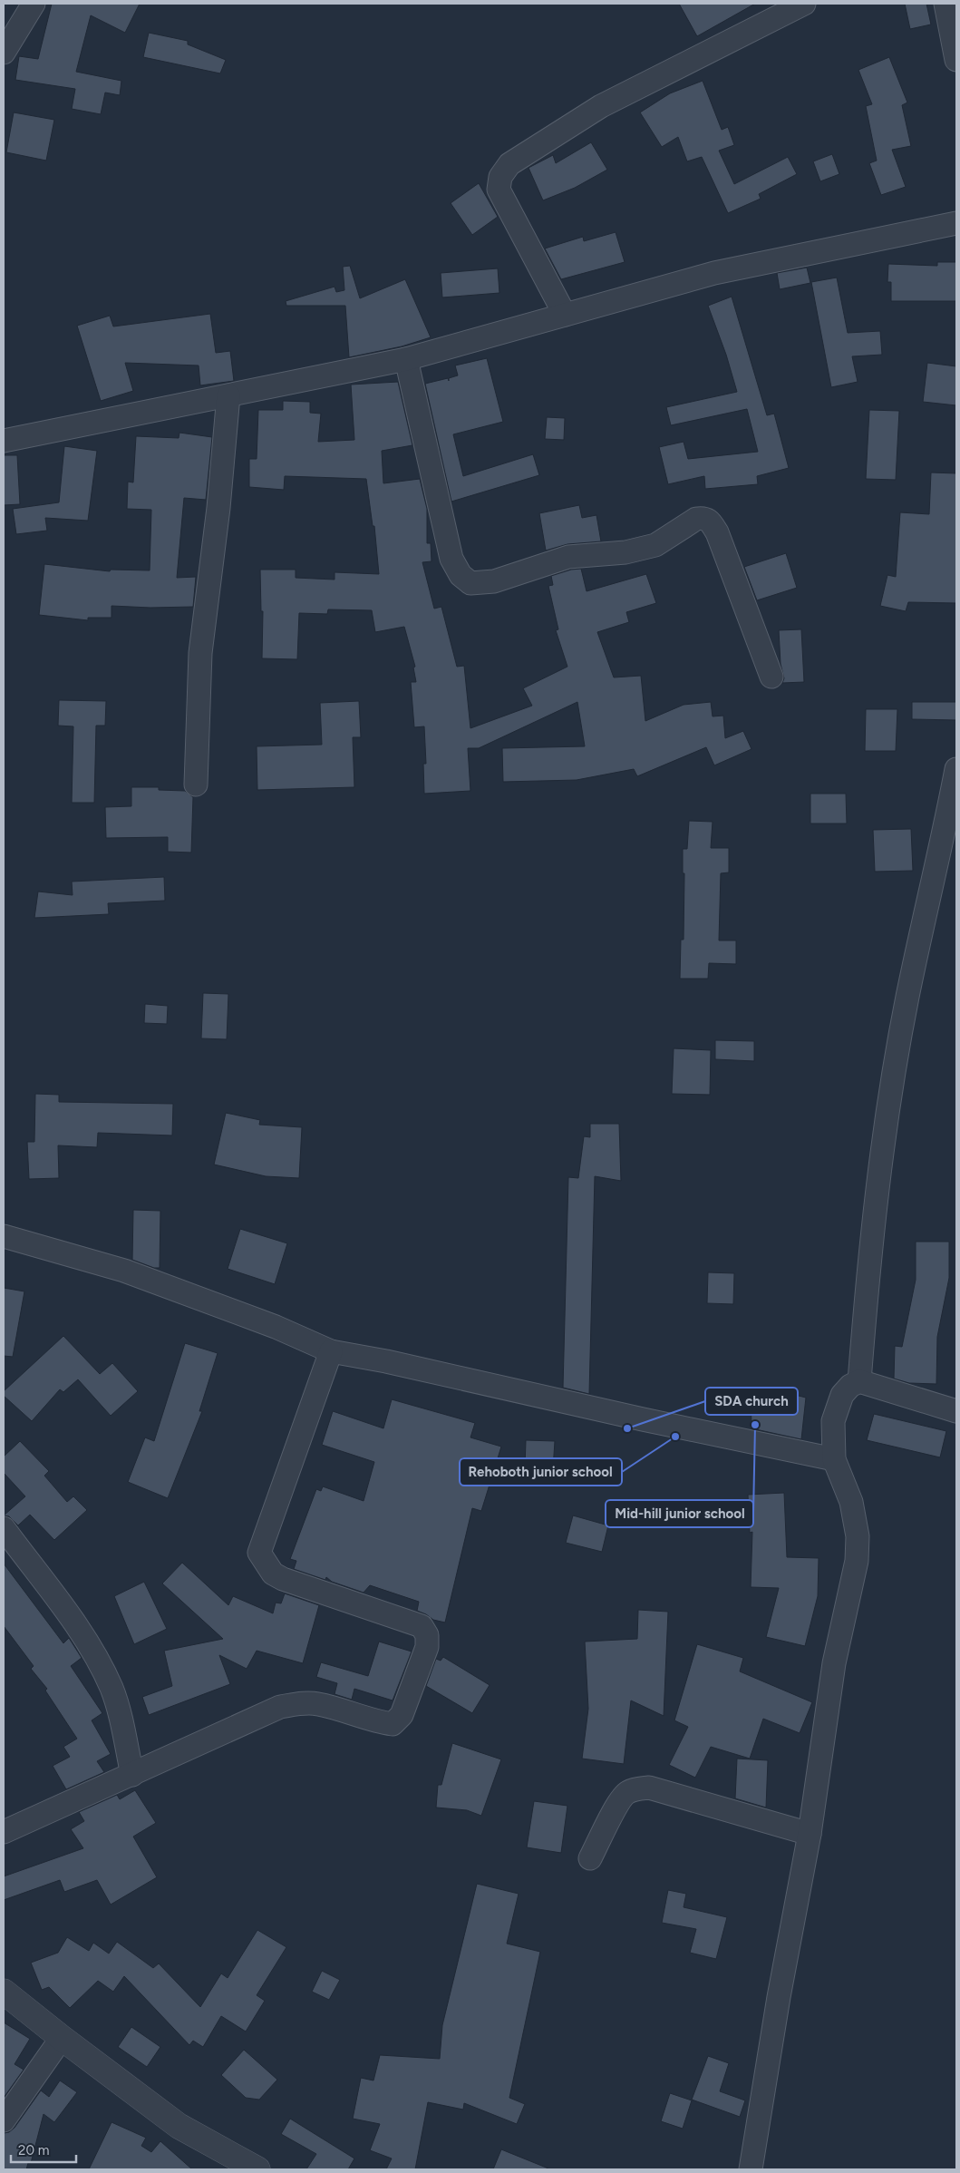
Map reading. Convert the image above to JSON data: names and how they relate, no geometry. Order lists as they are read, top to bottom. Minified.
{"places":["Mid-hill junior school","SDA church","Rehoboth junior school"],"scale_bar":"20 m"}
